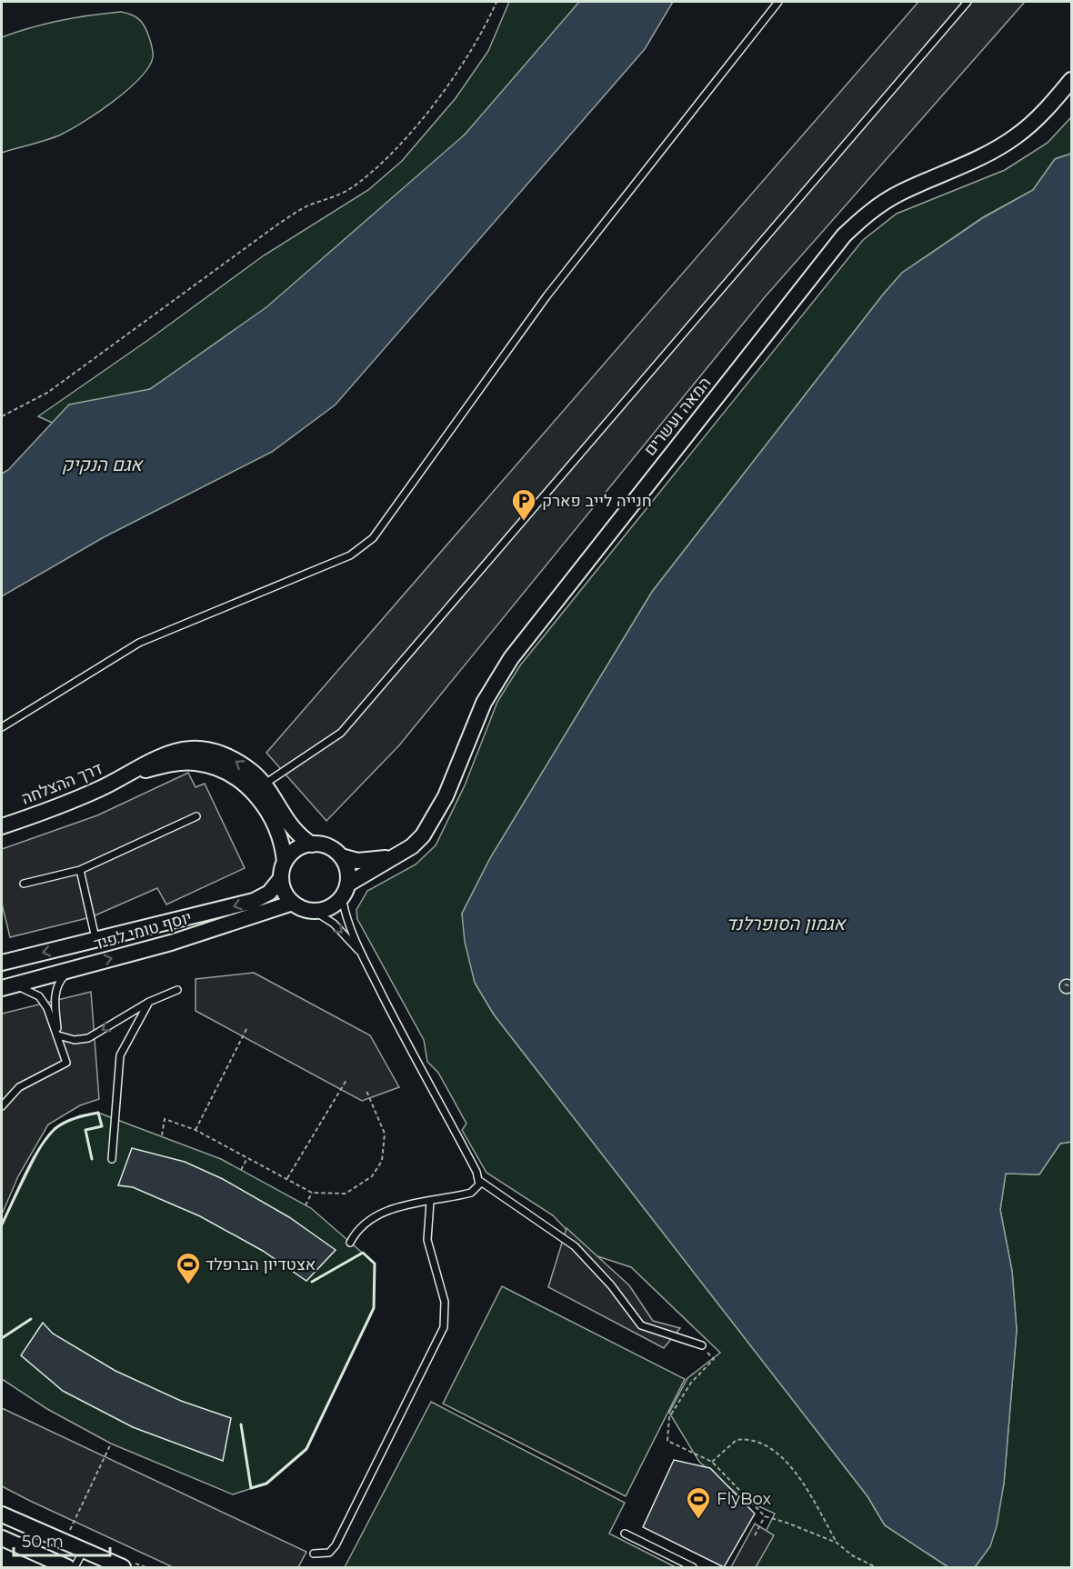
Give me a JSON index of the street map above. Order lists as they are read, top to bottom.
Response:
{
  "streets": {
    "street": ["המאה ועשרים", "דרך ההצלחה", "יוסף טומי לפיד"]
  },
  "crossings": [
    ["המאה ועשרים", "דרך ההצלחה"],
    ["המאה ועשרים", "יוסף טומי לפיד"],
    ["דרך ההצלחה", "יוסף טומי לפיד"]
  ],
  "water": ["אגם הנקיק", "אגמון הסופרלנד"],
  "places": {
    "parking": ["חנייה לייב פארק"],
    "sports": ["אצטדיון הברפלד", "FlyBox"]
  },
  "scale_bar": "50 m"
}
